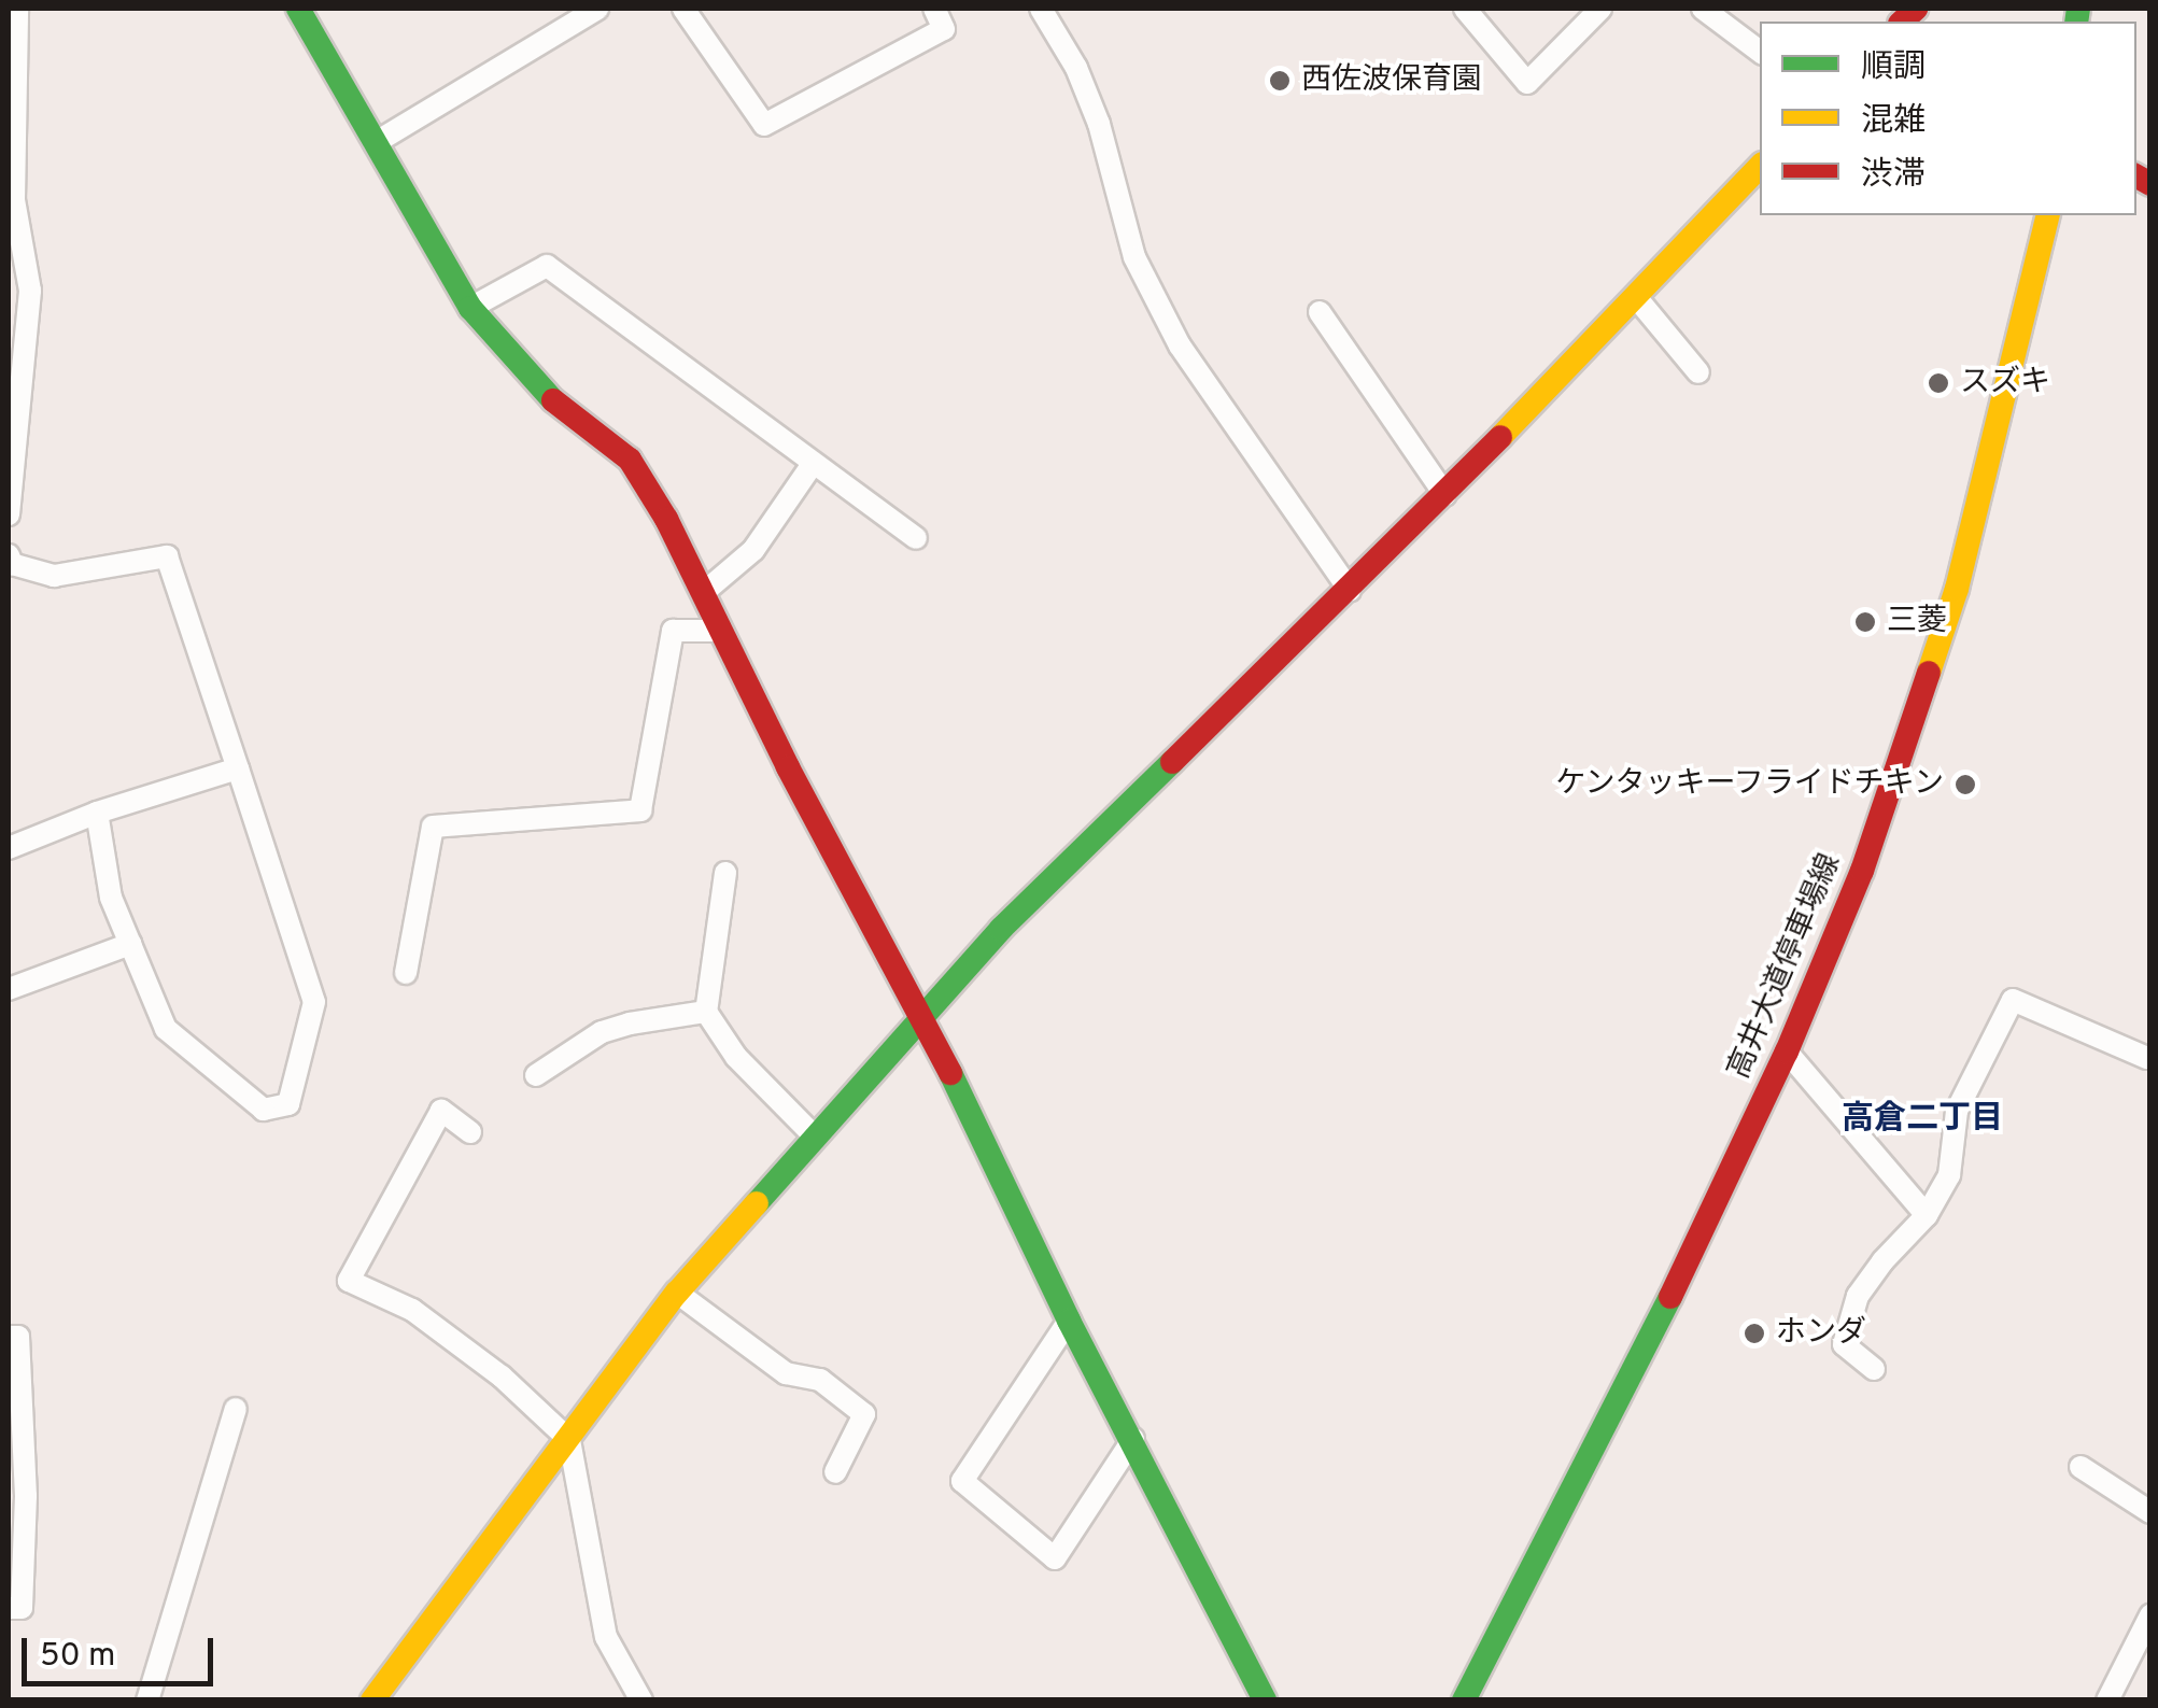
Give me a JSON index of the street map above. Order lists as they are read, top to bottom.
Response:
{
  "streets": {
    "street": ["高井大道停車場線"]
  },
  "districts": ["高倉二丁目"],
  "places": [
    "西佐波保育園",
    "スズキ",
    "三菱",
    "ケンタッキーフライドチキン",
    "ホンダ"
  ],
  "legend": ["順調", "混雑", "渋滞"],
  "scale_bar": "50 m"
}
